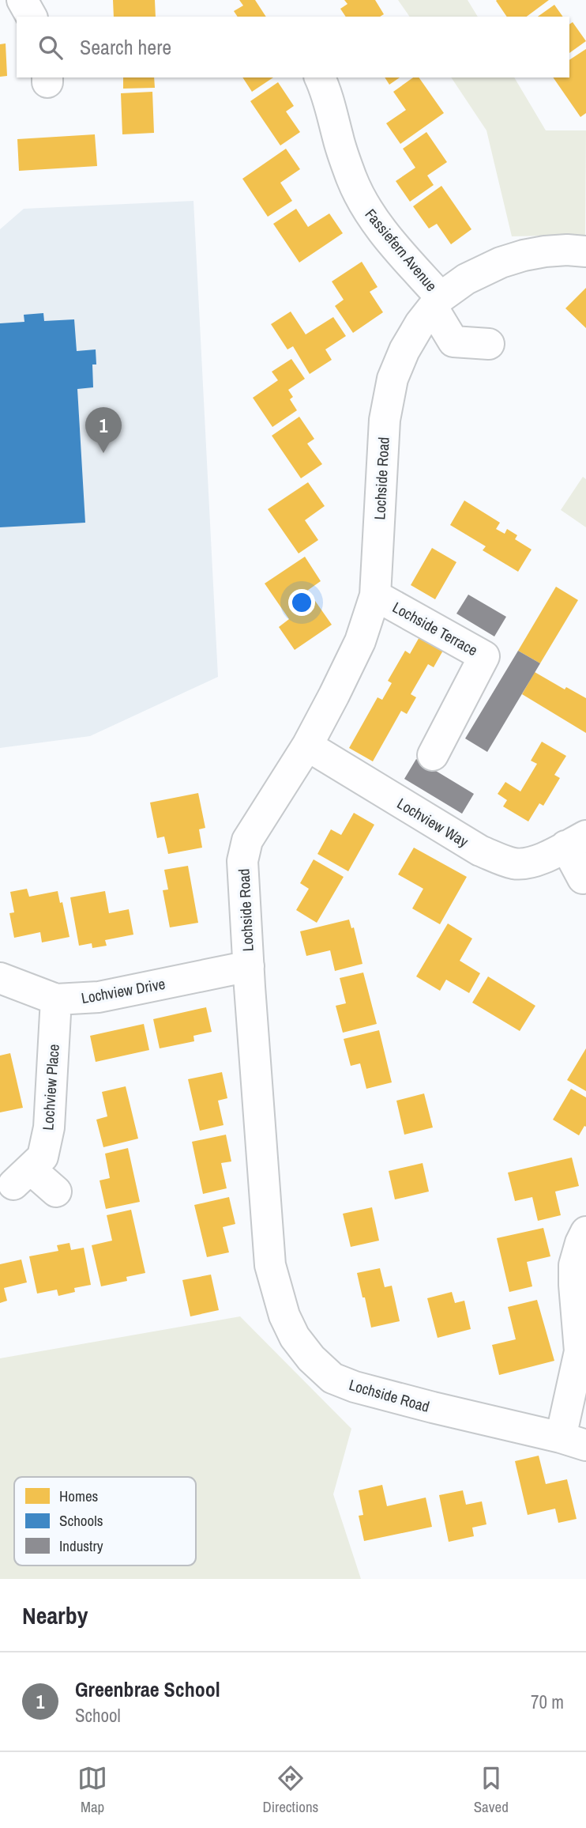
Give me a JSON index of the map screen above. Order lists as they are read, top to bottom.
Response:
{
  "streets": {
    "street": [
      "Fassiefern Avenue",
      "Lochside Road",
      "Lochside Terrace",
      "Lochview Way",
      "Lochview Drive",
      "Lochview Place"
    ]
  },
  "crossings": [
    ["Fassiefern Avenue", "Lochside Road"],
    ["Lochside Road", "Lochside Terrace"],
    ["Lochside Road", "Lochview Way"],
    ["Lochside Road", "Lochview Drive"],
    ["Lochview Drive", "Lochview Place"]
  ],
  "legend": ["Homes", "Schools", "Industry"],
  "page": {
    "search": "Search here",
    "pins": "1",
    "heading": "Nearby",
    "list": [
      {
        "mark": "1",
        "name": "Greenbrae School",
        "note": "School",
        "value": "70 m"
      }
    ],
    "nav": ["Map", "Directions", "Saved"]
  }
}
